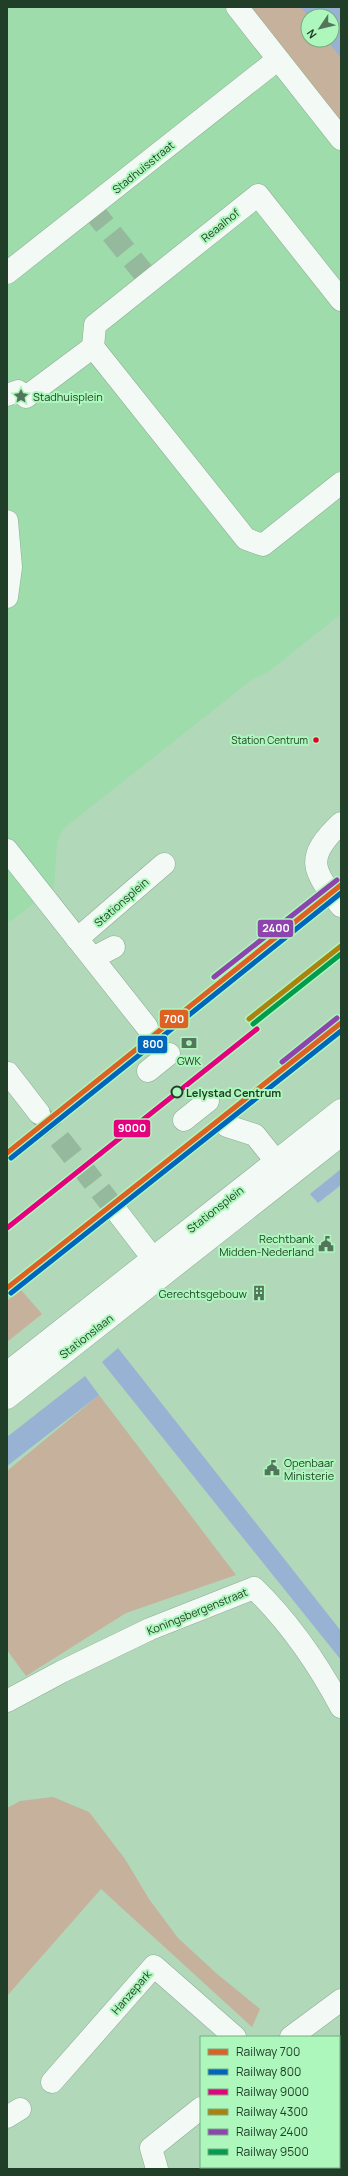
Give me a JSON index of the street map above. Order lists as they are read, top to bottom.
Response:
{
  "streets": {
    "street": [
      "Stadhuisstraat",
      "Reaalhof",
      "Stationsplein",
      "Stationslaan",
      "Koningsbergenstraat",
      "Hanzepark"
    ]
  },
  "crossings": [
    ["Stationsplein", "Stationslaan"]
  ],
  "places": {
    "place": ["Stadhuisplein"],
    "other": ["Station Centrum", "Lelystad Centrum"],
    "bank": ["GWK"],
    "public building": ["Rechtbank Midden-Nederland", "Openbaar Ministerie"],
    "building": ["Gerechtsgebouw"]
  },
  "lines": [
    "rail line 2400",
    "rail line 700",
    "rail line 800",
    "rail line 4300",
    "rail line 9500",
    "rail line 9000"
  ],
  "legend": [
    "Railway 700",
    "Railway 800",
    "Railway 9000",
    "Railway 4300",
    "Railway 2400",
    "Railway 9500"
  ],
  "north": "bottom left"
}
